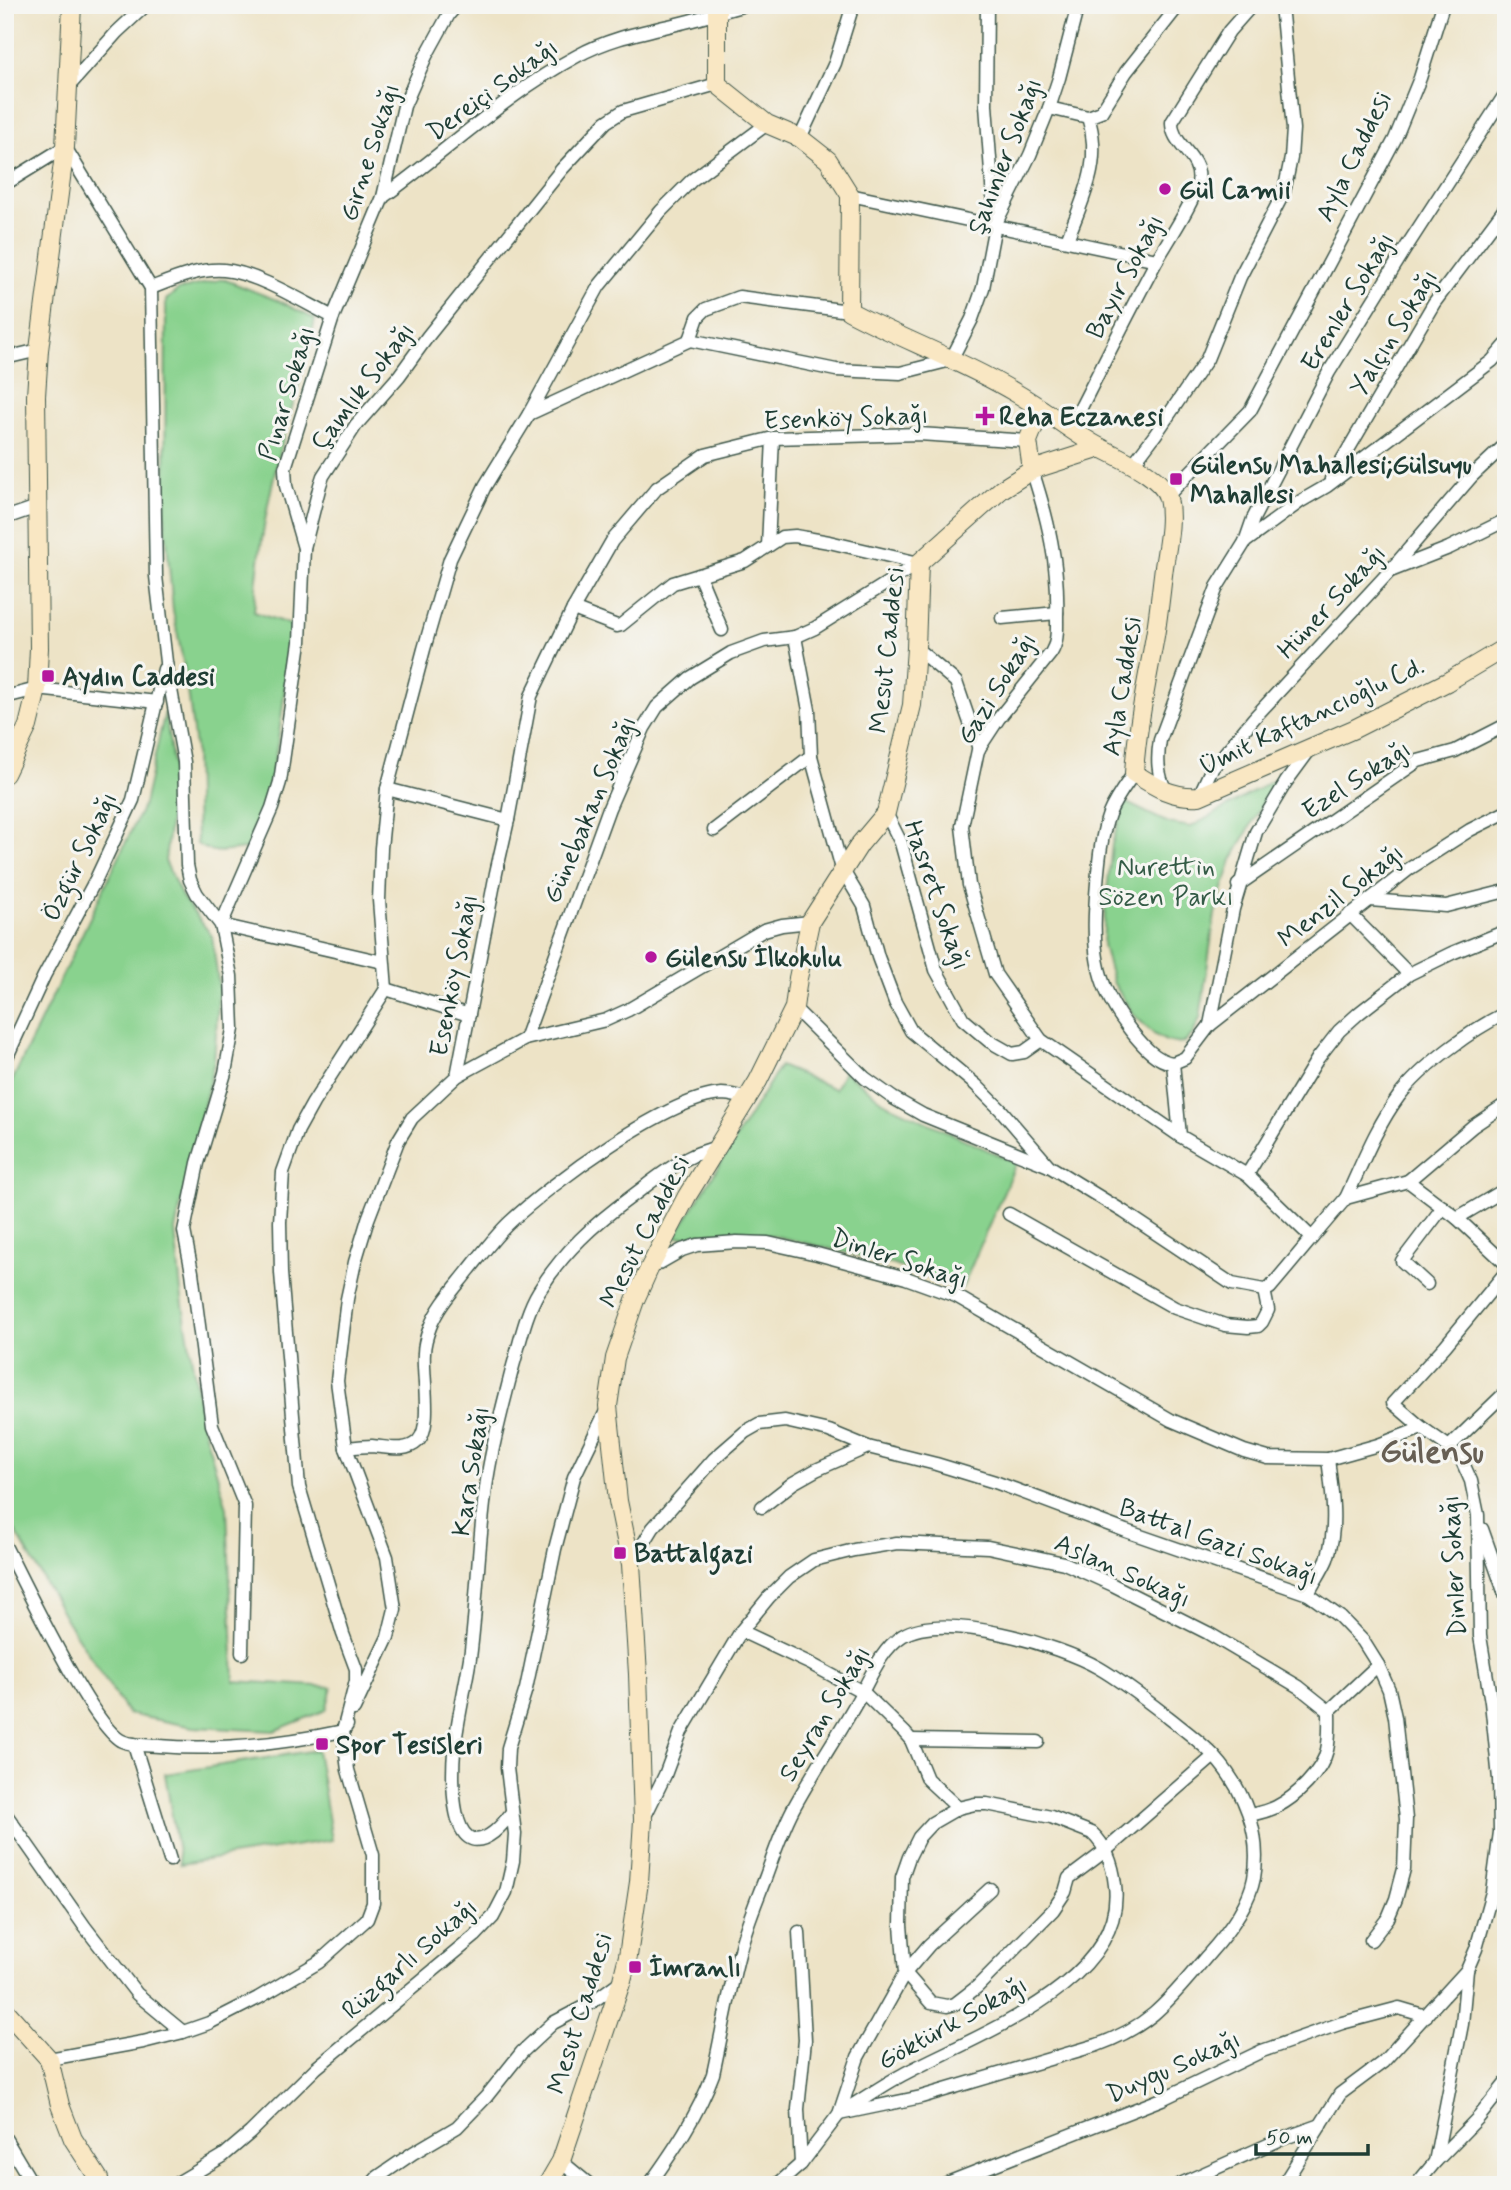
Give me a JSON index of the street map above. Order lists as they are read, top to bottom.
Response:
{
  "streets": {
    "street": [
      "Dereiçi Sokağı",
      "Girne Sokağı",
      "Şahinler Sokağı",
      "Ayla Caddesi",
      "Bayır Sokağı",
      "Erenler Sokağı",
      "Yalçın Sokağı",
      "Çamlık Sokağı",
      "Pınar Sokağı",
      "Esenköy Sokağı",
      "Hüner Sokağı",
      "Mesut Caddesi",
      "Gazi Sokağı",
      "Ümit Kaftancıoğlu Cd.",
      "Ezel Sokağı",
      "Günebakan Sokağı",
      "Özgür Sokağı",
      "Hasret Sokağı",
      "Menzil Sokağı",
      "Dinler Sokağı",
      "Kara Sokağı",
      "Battal Gazi Sokağı",
      "Aslan Sokağı",
      "Seyran Sokağı",
      "Rüzgarlı Sokağı",
      "Göktürk Sokağı",
      "Duygu Sokağı"
    ]
  },
  "crossings": [
    ["Dereiçi Sokağı", "Girne Sokağı"],
    ["Girne Sokağı", "Pınar Sokağı"],
    ["Ayla Caddesi", "Ümit Kaftancıoğlu Cd."],
    ["Erenler Sokağı", "Yalçın Sokağı"],
    ["Erenler Sokağı", "Ümit Kaftancıoğlu Cd."],
    ["Çamlık Sokağı", "Pınar Sokağı"],
    ["Hüner Sokağı", "Ümit Kaftancıoğlu Cd."],
    ["Mesut Caddesi", "Gazi Sokağı"],
    ["Mesut Caddesi", "Günebakan Sokağı"],
    ["Mesut Caddesi", "Hasret Sokağı"],
    ["Mesut Caddesi", "Dinler Sokağı"],
    ["Mesut Caddesi", "Kara Sokağı"],
    ["Mesut Caddesi", "Battal Gazi Sokağı"],
    ["Mesut Caddesi", "Aslan Sokağı"],
    ["Mesut Caddesi", "Rüzgarlı Sokağı"],
    ["Gazi Sokağı", "Hasret Sokağı"],
    ["Dinler Sokağı", "Duygu Sokağı"],
    ["Kara Sokağı", "Rüzgarlı Sokağı"],
    ["Seyran Sokağı", "Göktürk Sokağı"]
  ],
  "districts": ["Gülensu"],
  "parks": ["Nurettin Sözen Parkı"],
  "places": {
    "other": ["Gül Camii", "Gülensu İlkokulu"],
    "health": ["Reha Eczanesi"],
    "transit": [
      "Gülensu Mahallesi;Gülsuyu Mahallesi",
      "Aydın Caddesi",
      "Battalgazi",
      "Spor Tesisleri",
      "İmranlı"
    ]
  },
  "scale_bar": "50 m"
}
